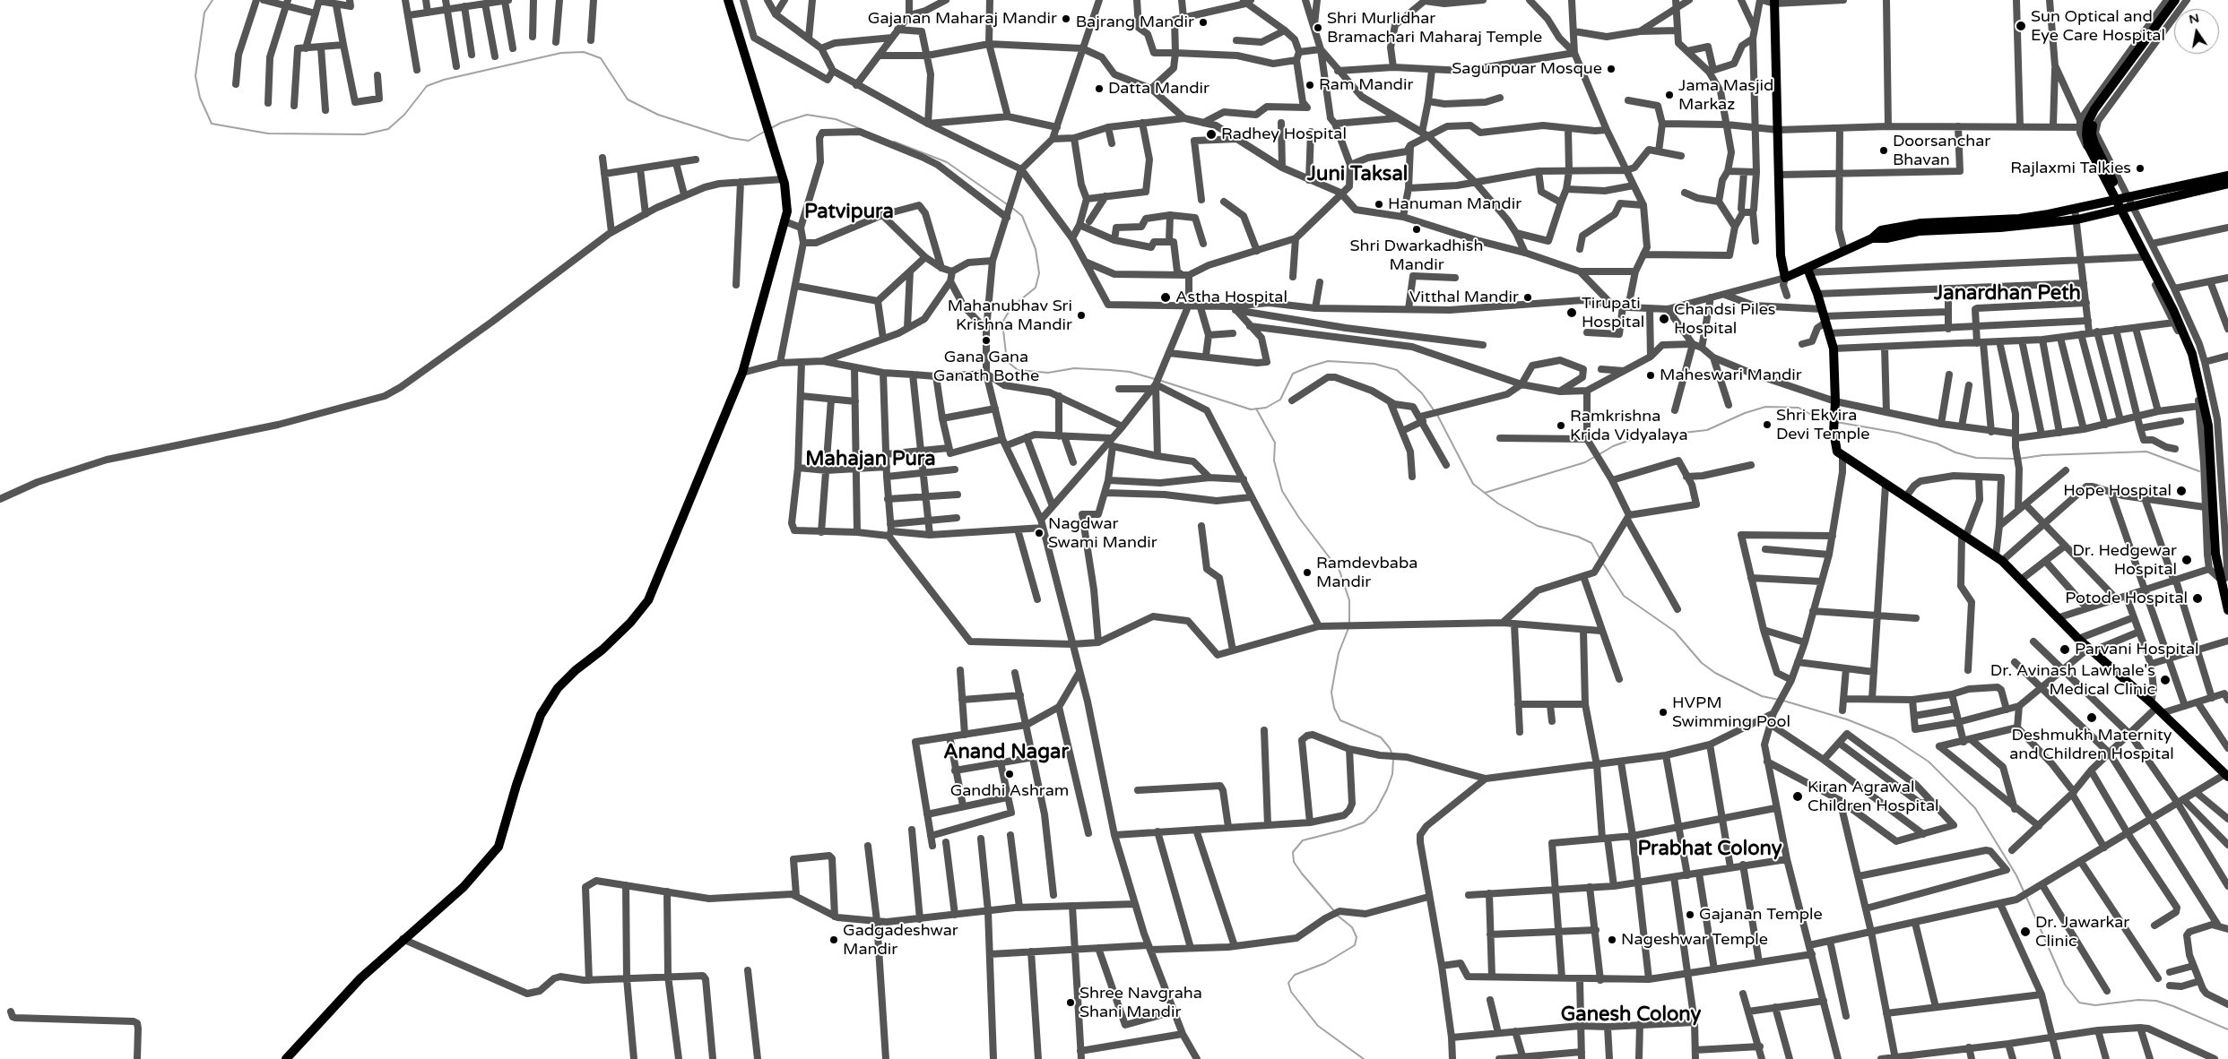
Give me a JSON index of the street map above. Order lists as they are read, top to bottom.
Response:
{
  "districts": [
    "Juni Taksal",
    "Patvipura",
    "Janardhan Peth",
    "Mahajan Pura",
    "Anand Nagar",
    "Prabhat Colony",
    "Ganesh Colony"
  ],
  "places": [
    "Gajanan Maharaj Mandir",
    "Bajrang Mandir",
    "Sun Optical and Eye Care Hospital",
    "Shri Murlidhar Bramachari Maharaj Temple",
    "Sagunpuar Mosque",
    "Ram Mandir",
    "Datta Mandir",
    "Jama Masjid Markaz",
    "Radhey Hospital",
    "Doorsanchar Bhavan",
    "Rajlaxmi Talkies",
    "Hanuman Mandir",
    "Shri Dwarkadhish Mandir",
    "Astha Hospital",
    "Vitthal Mandir",
    "Tirupati Hospital",
    "Mahanubhav Sri Krishna Mandir",
    "Chandsi Piles Hospital",
    "Gana Gana Ganath Bothe",
    "Maheswari Mandir",
    "Shri Ekvira Devi Temple",
    "Ramkrishna Krida Vidyalaya",
    "Hope Hospital",
    "Nagdwar Swami Mandir",
    "Dr. Hedgewar Hospital",
    "Ramdevbaba Mandir",
    "Potode Hospital",
    "Parvani Hospital",
    "Dr. Avinash Lawhale's Medical Clinic",
    "HVPM Swimming Pool",
    "Deshmukh Maternity and Children Hospital",
    "Gandhi Ashram",
    "Kiran Agrawal Children Hospital",
    "Gajanan Temple",
    "Dr. Jawarkar Clinic",
    "Gadgadeshwar Mandir",
    "Nageshwar Temple",
    "Shree Navgraha Shani Mandir"
  ],
  "north": "top"
}
